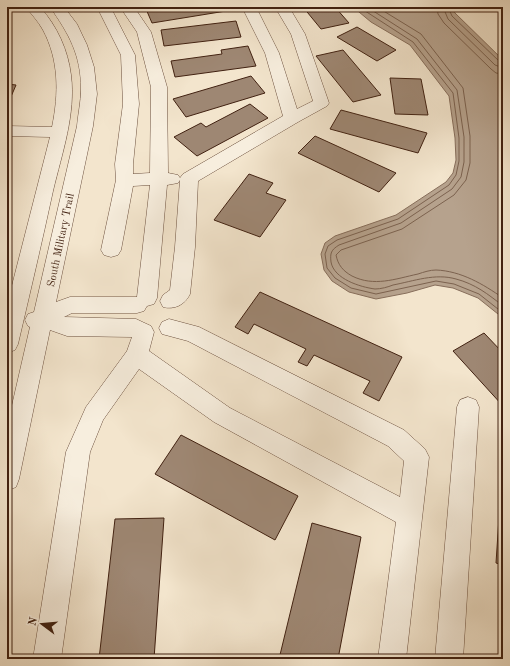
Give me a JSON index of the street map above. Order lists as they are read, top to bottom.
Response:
{
  "streets": {
    "street": ["South Military Trail"]
  },
  "north": "left"
}
